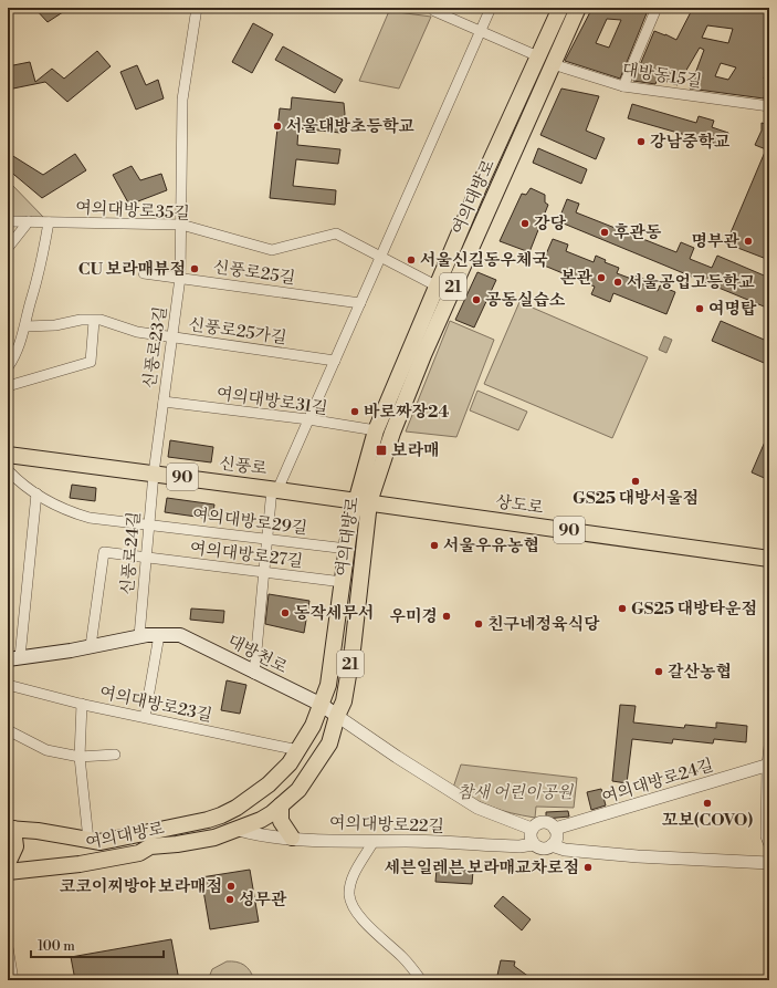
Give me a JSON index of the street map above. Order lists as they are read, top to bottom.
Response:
{
  "streets": {
    "main road": [
      "여의대방로",
      "21",
      "신풍로",
      "90",
      "상도로",
      "대방천로"
    ],
    "street": [
      "대방동15길",
      "여의대방로35길",
      "신풍로25길",
      "신풍로25가길",
      "신풍로23길",
      "여의대방로31길",
      "여의대방로29길",
      "신풍로24길",
      "여의대방로27길",
      "여의대방로23길",
      "여의대방로24길",
      "여의대방로22길"
    ]
  },
  "crossings": [
    ["대방동15길", "여의대방로"],
    ["여의대방로", "여의대방로35길"],
    ["여의대방로", "여의대방로31길"],
    ["여의대방로", "신풍로"],
    ["여의대방로", "상도로"],
    ["여의대방로", "여의대방로29길"],
    ["여의대방로", "여의대방로27길"],
    ["여의대방로", "대방천로"],
    ["여의대방로", "여의대방로23길"],
    ["여의대방로", "여의대방로22길"],
    ["여의대방로35길", "신풍로23길"],
    ["신풍로25길", "신풍로23길"],
    ["신풍로25가길", "신풍로23길"],
    ["신풍로23길", "여의대방로31길"],
    ["신풍로23길", "신풍로"],
    ["신풍로23길", "신풍로24길"],
    ["신풍로", "상도로"],
    ["신풍로", "신풍로24길"],
    ["여의대방로29길", "신풍로24길"],
    ["여의대방로29길", "대방천로"],
    ["신풍로24길", "여의대방로27길"],
    ["신풍로24길", "대방천로"],
    ["여의대방로24길", "여의대방로22길"]
  ],
  "parks": ["참새 어린이공원"],
  "places": {
    "other": [
      "서울대방초등학교",
      "강남중학교",
      "강당",
      "후관동",
      "명부관",
      "서울신길동우체국",
      "CU 보라매뷰점",
      "본관",
      "서울공업고등학교",
      "공동실습소",
      "여명탑",
      "바로짜장24",
      "GS25 대방서울점",
      "서울우유농협",
      "GS25 대방타운점",
      "동작세무서",
      "우미경",
      "친구네정육식당",
      "갈산농협",
      "꼬보(COVO)",
      "세븐일레븐 보라매교차로점",
      "코코이찌방야 보라매점",
      "성무관"
    ],
    "transit": ["보라매"]
  },
  "scale_bar": "100 m"
}
